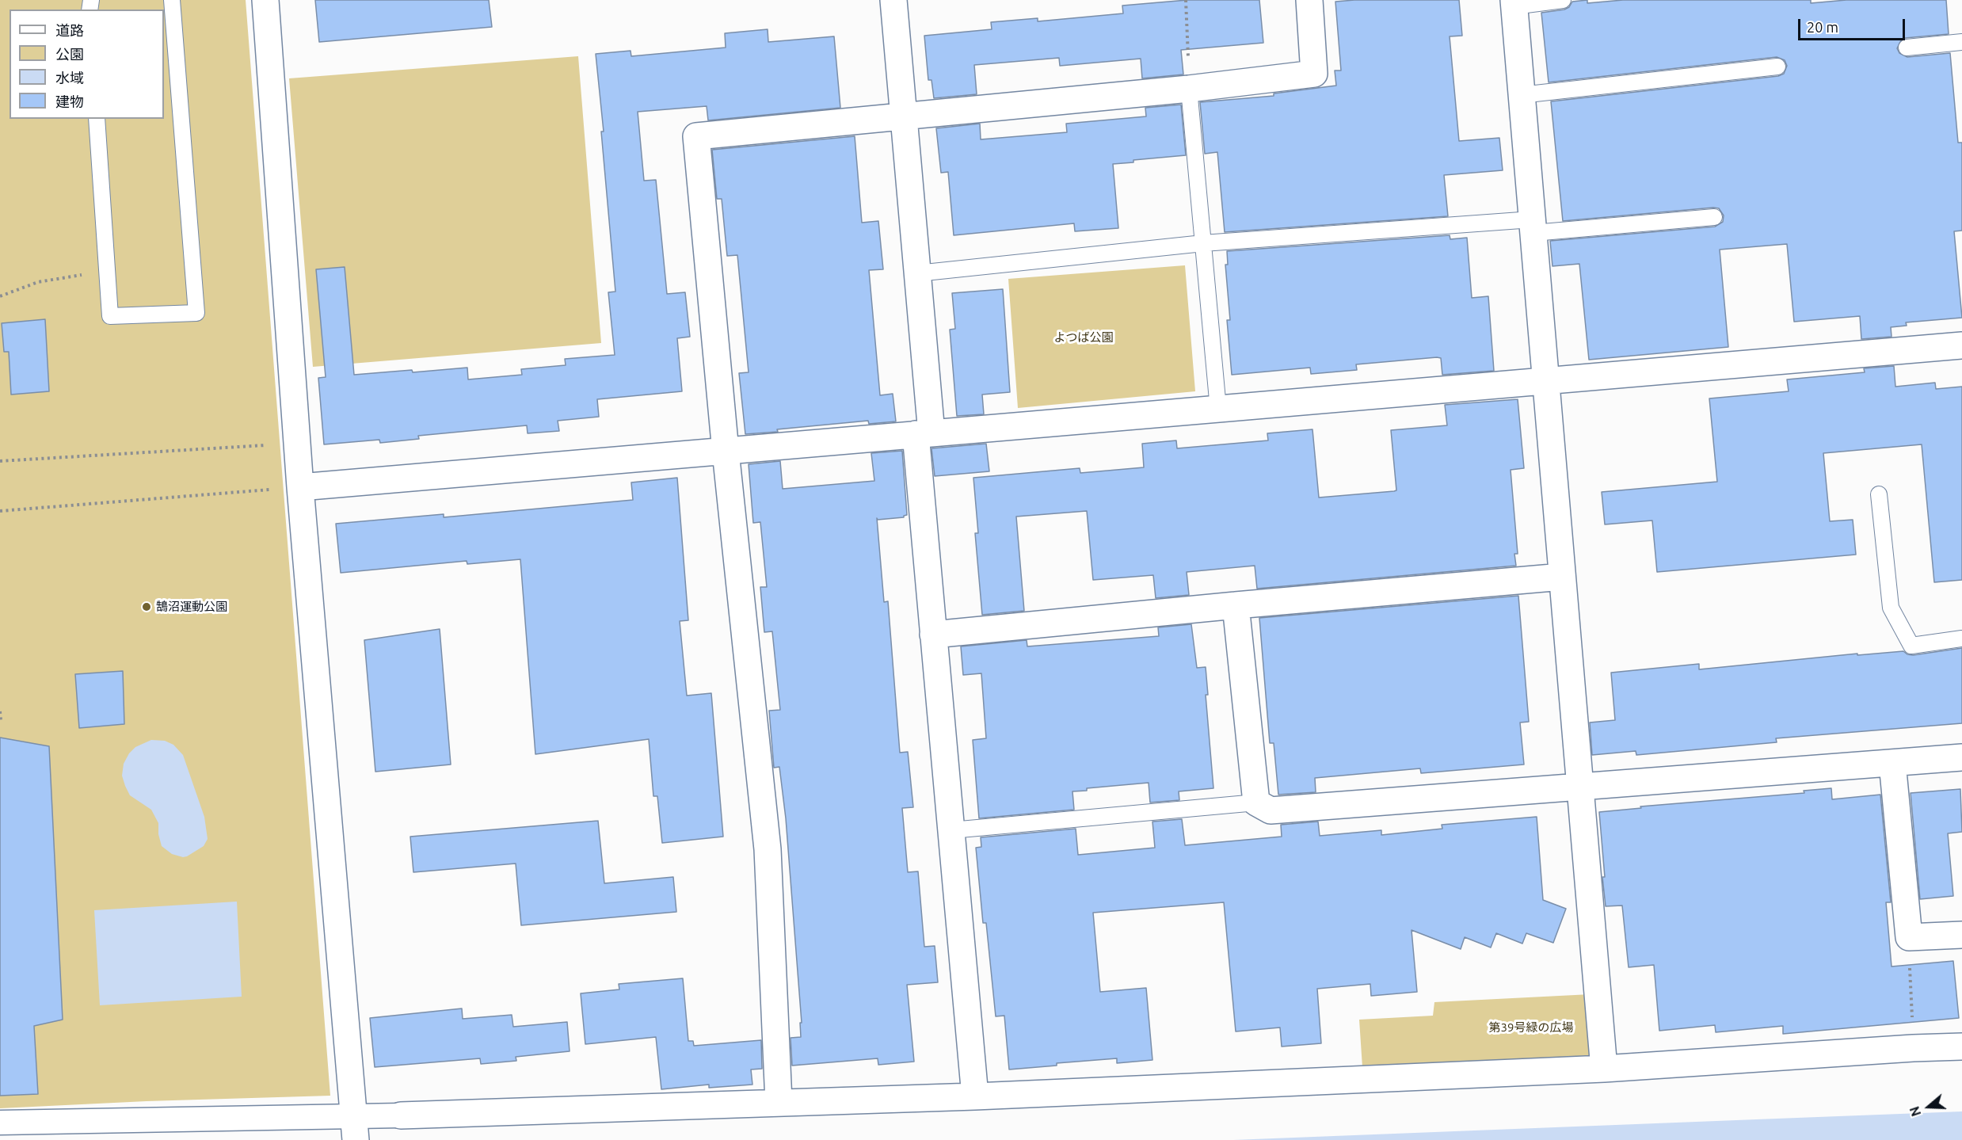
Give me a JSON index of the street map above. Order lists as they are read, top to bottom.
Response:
{
  "parks": ["よつば公園", "第39号緑の広場"],
  "places": ["鵠沼運動公園"],
  "legend": [
    "道路",
    "公園",
    "水域",
    "建物"
  ],
  "scale_bar": "20 m",
  "north": "left"
}
